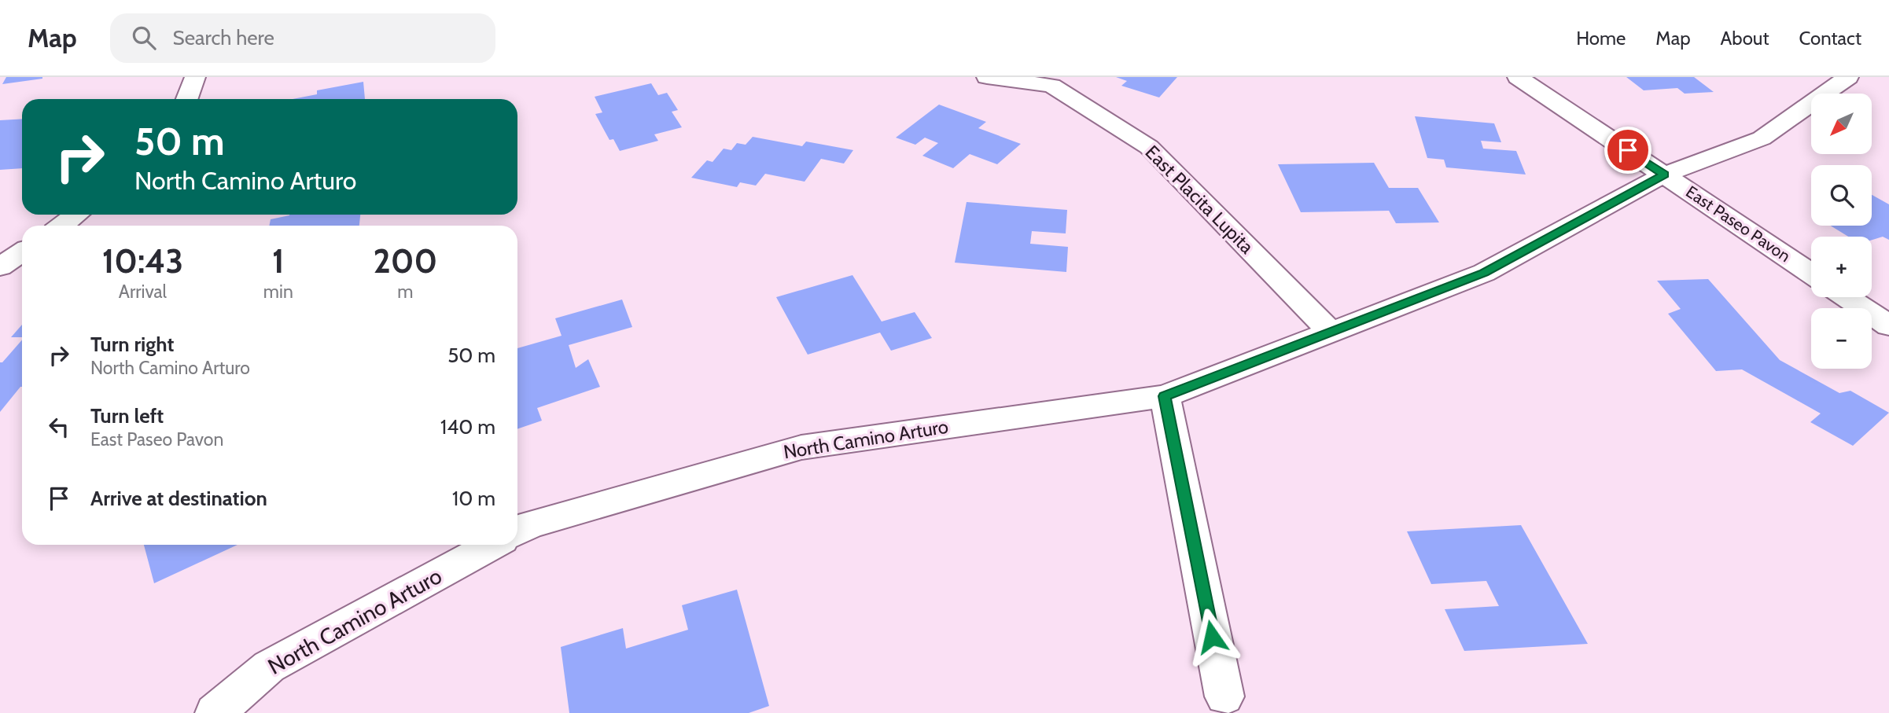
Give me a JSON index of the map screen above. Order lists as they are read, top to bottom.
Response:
{
  "streets": {
    "street": ["East Placita Lupita", "East Paseo Pavon", "North Camino Arturo"]
  },
  "crossings": [
    ["East Placita Lupita", "North Camino Arturo"],
    ["East Paseo Pavon", "North Camino Arturo"]
  ],
  "north": "bottom left",
  "page": {
    "header": "Map",
    "search": "Search here",
    "nav": [
      "Home",
      "Map",
      "About",
      "Contact"
    ],
    "map_buttons": ["+", "−"],
    "turn": ["50 m", "North Camino Arturo"],
    "eta": [
      "10:43",
      "Arrival",
      "1",
      "min",
      "200",
      "m"
    ],
    "list": [
      {
        "name": "Turn right",
        "note": "North Camino Arturo",
        "value": "50 m"
      },
      {
        "name": "Turn left",
        "note": "East Paseo Pavon",
        "value": "140 m"
      },
      {
        "name": "Arrive at destination",
        "value": "10 m"
      }
    ]
  }
}
